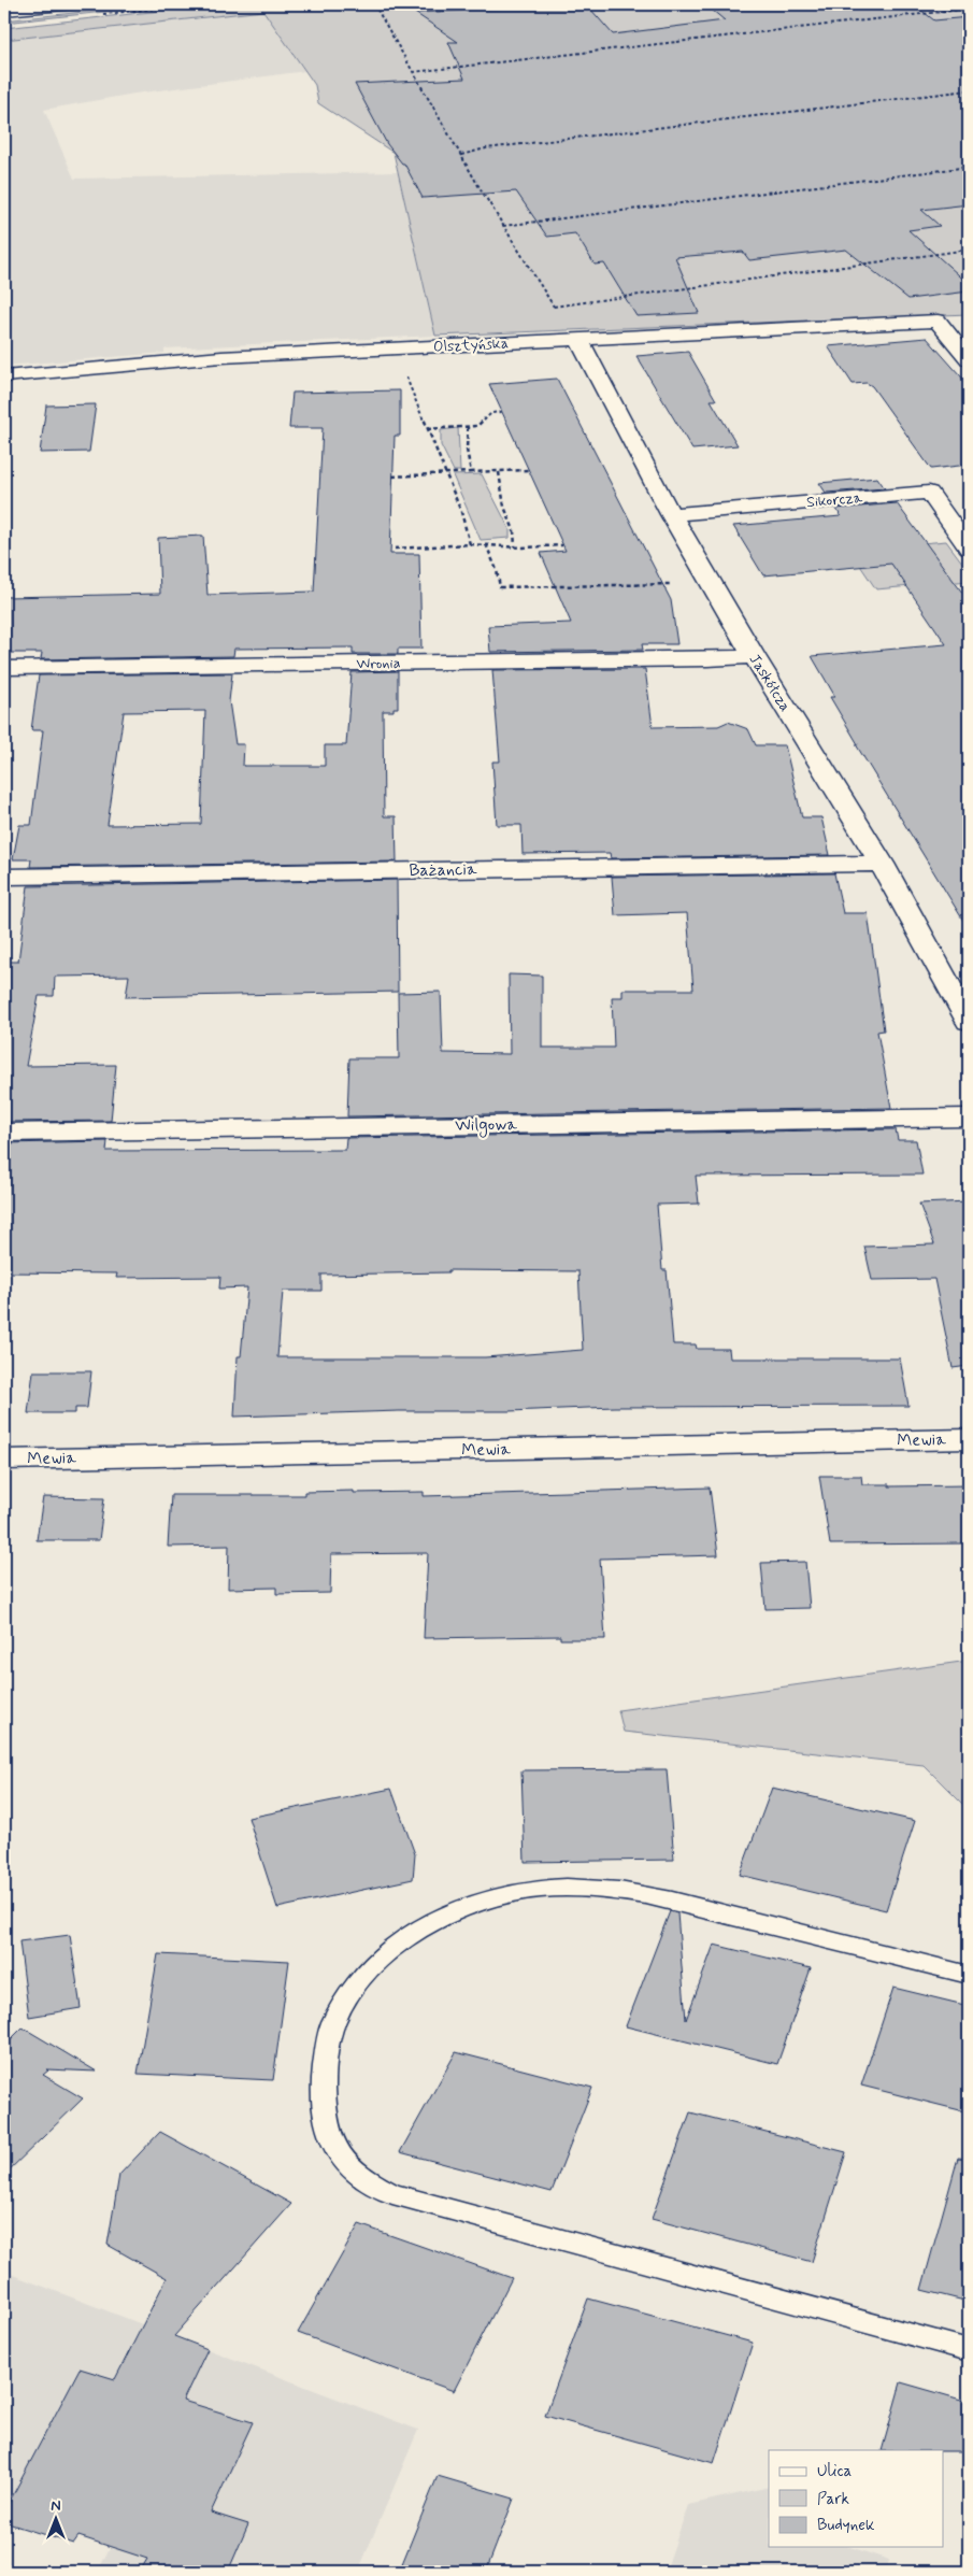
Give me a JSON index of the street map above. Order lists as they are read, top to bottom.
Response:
{
  "streets": {
    "street": [
      "Olsztyńska",
      "Sikorcza",
      "Wronia",
      "Jaskółcza",
      "Bażancia",
      "Wilgowa",
      "Mewia"
    ]
  },
  "crossings": [
    ["Olsztyńska", "Jaskółcza"],
    ["Sikorcza", "Jaskółcza"],
    ["Wronia", "Jaskółcza"],
    ["Jaskółcza", "Bażancia"]
  ],
  "legend": ["Ulica", "Park", "Budynek"],
  "north": "top"
}
